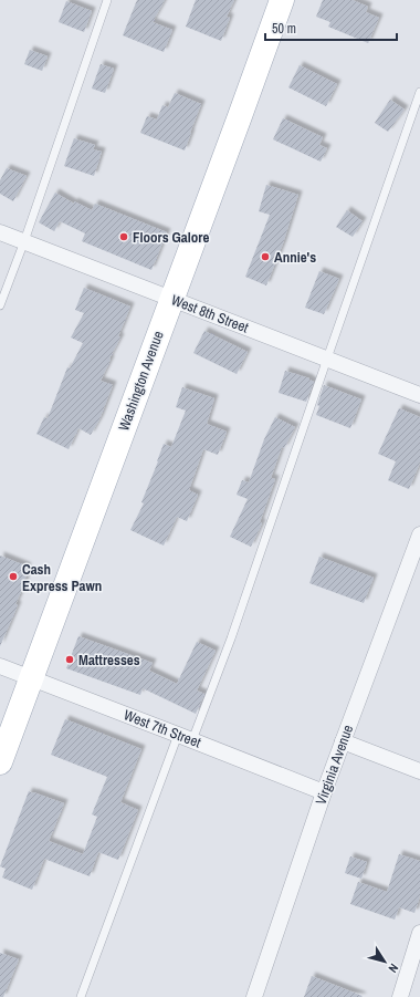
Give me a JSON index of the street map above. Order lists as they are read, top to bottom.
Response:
{
  "streets": {
    "main road": ["Washington Avenue"],
    "street": ["West 8th Street", "West 7th Street", "Virginia Avenue"]
  },
  "crossings": [
    ["West 8th Street", "Washington Avenue"],
    ["Washington Avenue", "West 7th Street"],
    ["West 7th Street", "Virginia Avenue"]
  ],
  "places": [
    "Floors Galore",
    "Annie's",
    "Cash Express Pawn",
    "Mattresses"
  ],
  "scale_bar": "50 m",
  "north": "bottom right"
}
